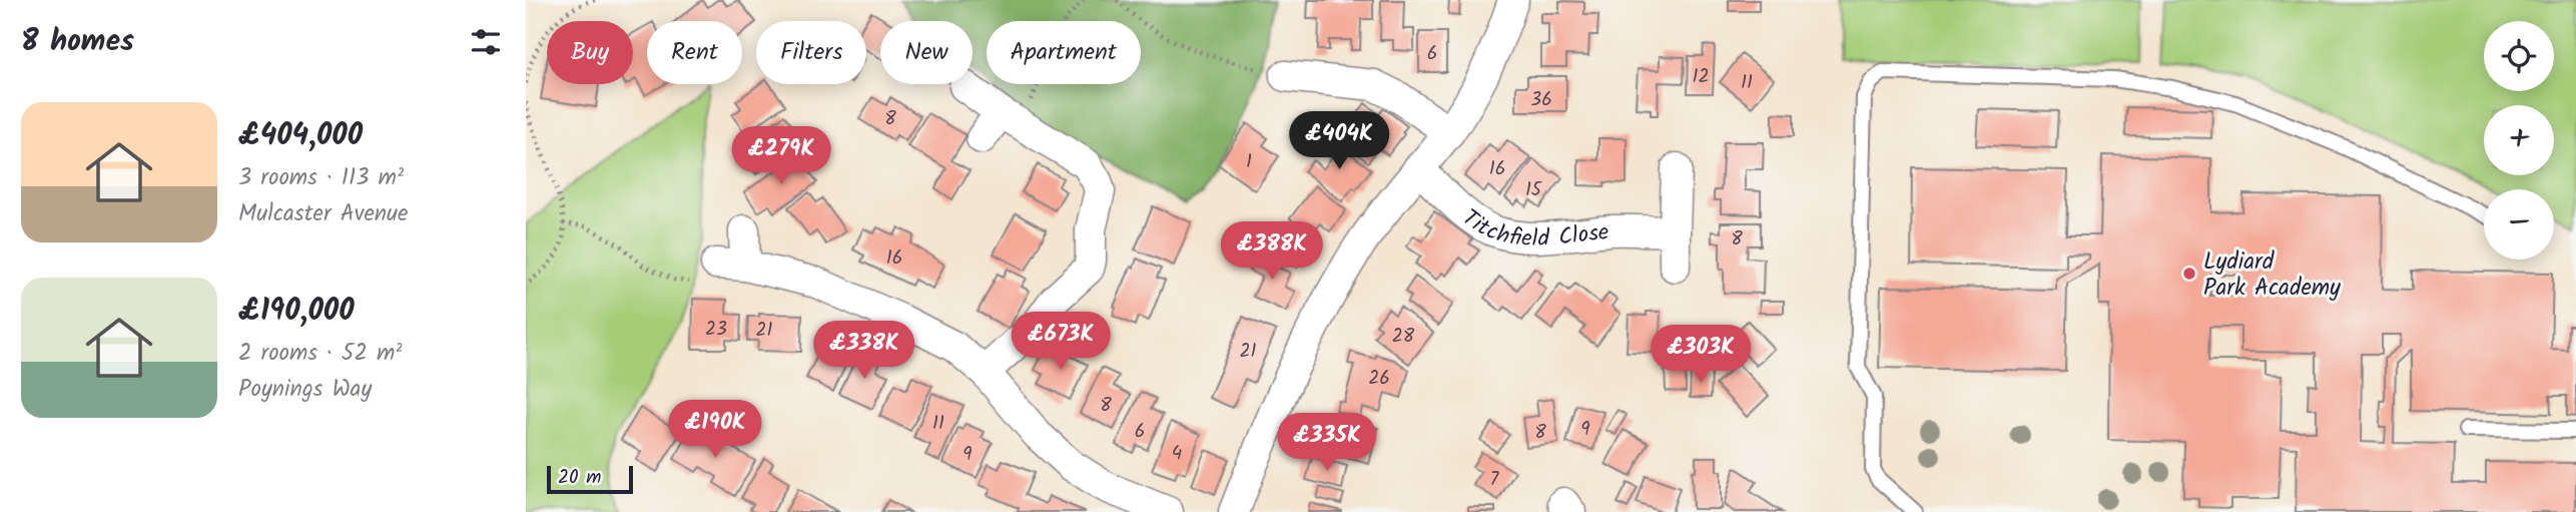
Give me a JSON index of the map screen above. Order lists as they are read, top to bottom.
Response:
{
  "streets": {
    "street": ["Titchfield Close"]
  },
  "places": ["Lydiard Park Academy"],
  "house_numbers": [
    "6",
    "12",
    "11",
    "36",
    "8",
    "1",
    "16",
    "15",
    "8",
    "16",
    "23",
    "21",
    "28",
    "21",
    "26",
    "8",
    "11",
    "9",
    "6",
    "8",
    "4",
    "9",
    "7"
  ],
  "scale_bar": "20 m",
  "page": {
    "heading": "8 homes",
    "map_buttons": ["+", "−"],
    "chip": [
      "Buy",
      "Rent",
      "Filters",
      "New",
      "Apartment"
    ],
    "list": [
      {
        "name": "£404,000",
        "note": "3 rooms · 113 m² · Mulcaster Avenue"
      },
      {
        "name": "£190,000",
        "note": "2 rooms · 52 m² · Poynings Way"
      }
    ],
    "price": [
      "£404K",
      "£279K",
      "£388K",
      "£673K",
      "£338K",
      "£303K",
      "£190K",
      "£335K"
    ],
    "scale": "20 m"
  }
}
